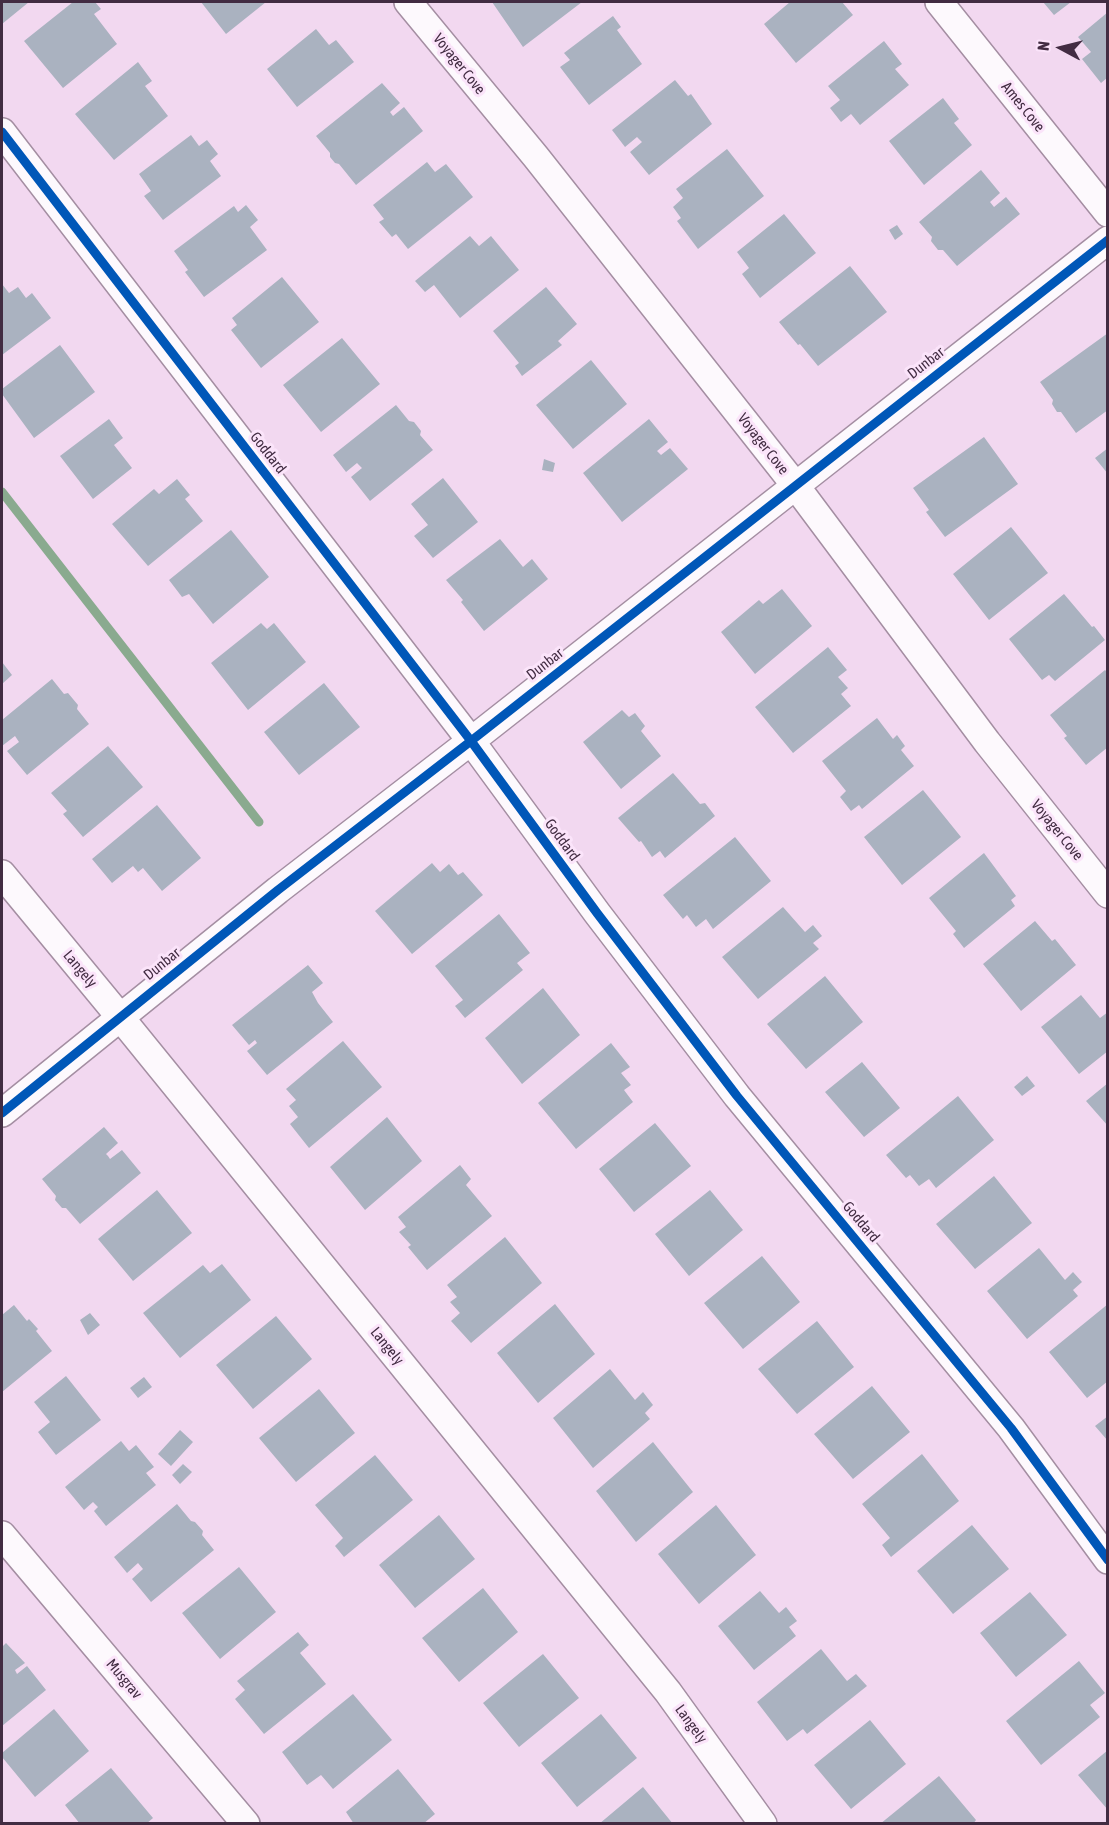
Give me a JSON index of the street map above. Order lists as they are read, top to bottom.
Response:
{
  "streets": {
    "street": [
      "Voyager Cove",
      "Ames Cove",
      "Dunbar",
      "Goddard",
      "Langely",
      "Musgrav"
    ]
  },
  "crossings": [
    ["Voyager Cove", "Dunbar"],
    ["Dunbar", "Goddard"],
    ["Dunbar", "Langely"]
  ],
  "north": "left"
}
